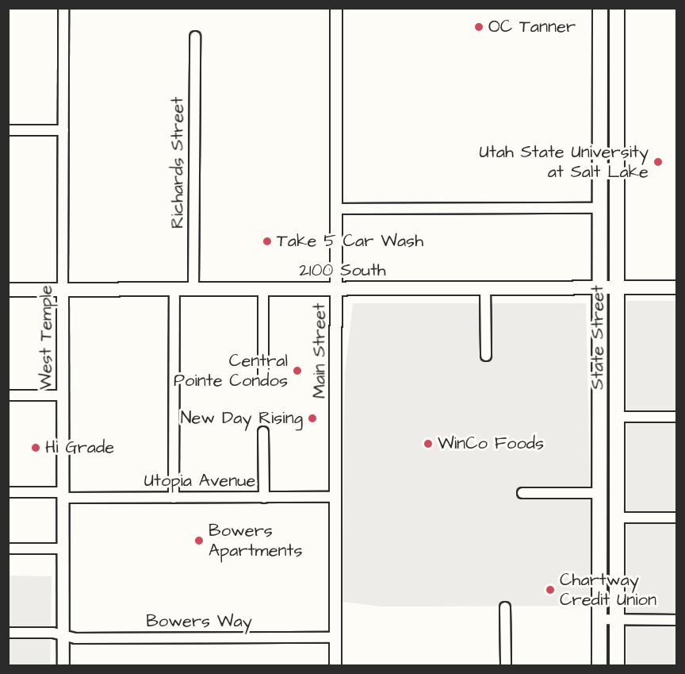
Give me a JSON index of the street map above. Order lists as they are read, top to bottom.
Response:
{
  "streets": {
    "main road": ["2100 South", "State Street"],
    "street": [
      "Richards Street",
      "West Temple",
      "Main Street",
      "Utopia Avenue",
      "Bowers Way"
    ]
  },
  "crossings": [
    ["Richards Street", "2100 South"],
    ["2100 South", "West Temple"],
    ["2100 South", "State Street"],
    ["2100 South", "Main Street"],
    ["West Temple", "Utopia Avenue"],
    ["West Temple", "Bowers Way"],
    ["Main Street", "Utopia Avenue"],
    ["Main Street", "Bowers Way"]
  ],
  "places": [
    "OC Tanner",
    "Utah State University at Salt Lake",
    "Take 5 Car Wash",
    "Central Pointe Condos",
    "New Day Rising",
    "WinCo Foods",
    "Hi Grade",
    "Bowers Apartments",
    "Chartway Credit Union"
  ]
}
